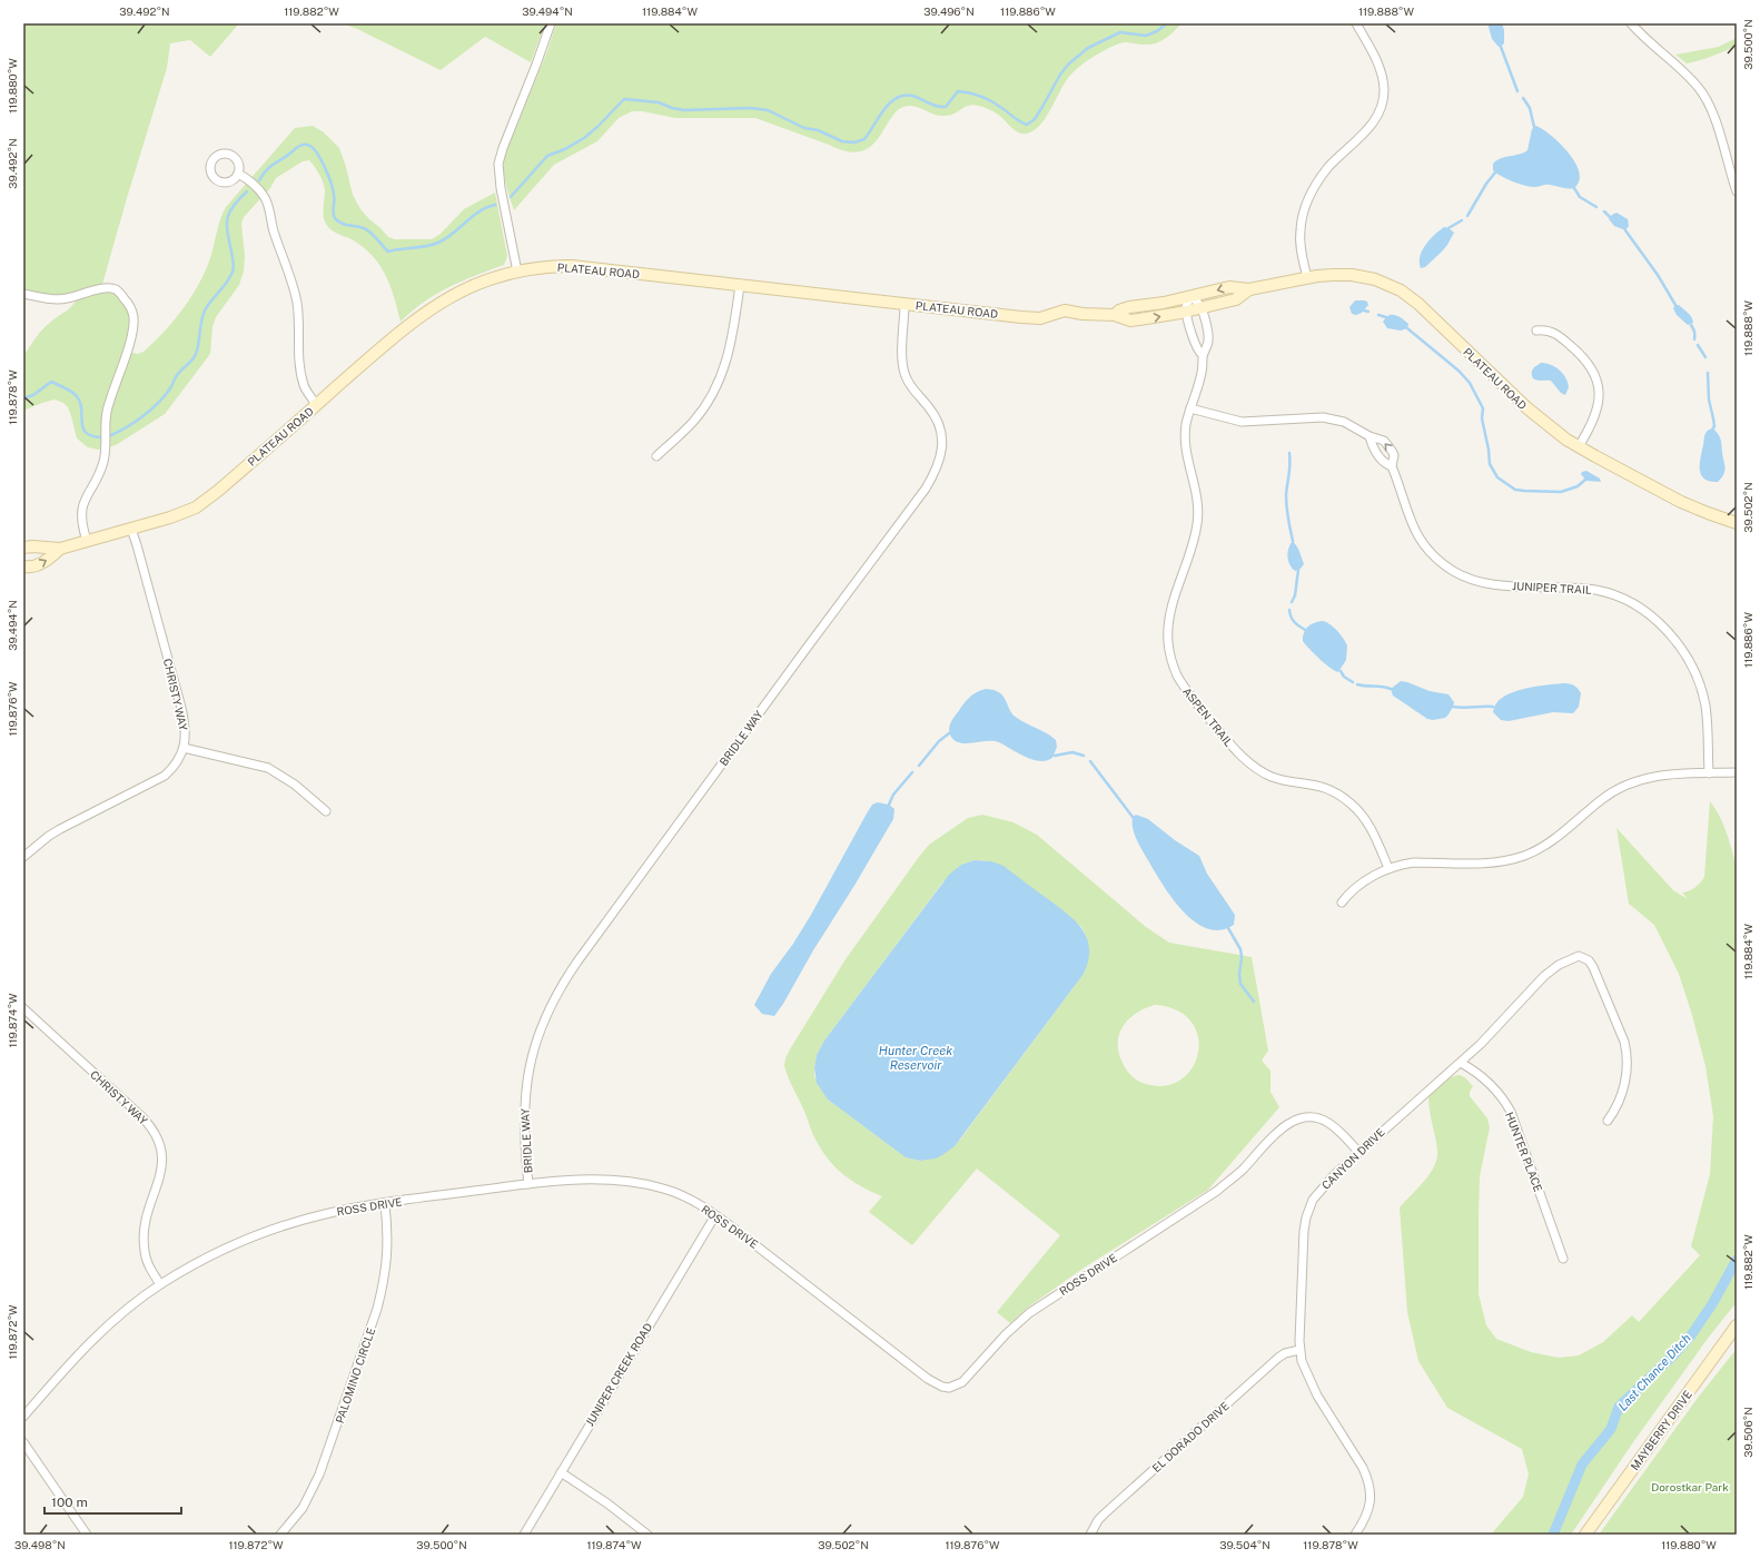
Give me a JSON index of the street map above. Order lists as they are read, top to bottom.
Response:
{
  "streets": {
    "street": [
      "PLATEAU ROAD",
      "JUNIPER TRAIL",
      "CHRISTY WAY",
      "ASPEN TRAIL",
      "BRIDLE WAY",
      "HUNTER PLACE",
      "CANYON DRIVE",
      "ROSS DRIVE",
      "JUNIPER CREEK ROAD",
      "PALOMINO CIRCLE",
      "MAYBERRY DRIVE",
      "EL DORADO DRIVE"
    ]
  },
  "crossings": [
    ["PLATEAU ROAD", "CHRISTY WAY"],
    ["PLATEAU ROAD", "ASPEN TRAIL"],
    ["PLATEAU ROAD", "BRIDLE WAY"],
    ["JUNIPER TRAIL", "ASPEN TRAIL"],
    ["CHRISTY WAY", "ROSS DRIVE"],
    ["BRIDLE WAY", "ROSS DRIVE"],
    ["HUNTER PLACE", "CANYON DRIVE"],
    ["CANYON DRIVE", "ROSS DRIVE"],
    ["CANYON DRIVE", "EL DORADO DRIVE"],
    ["ROSS DRIVE", "JUNIPER CREEK ROAD"],
    ["ROSS DRIVE", "PALOMINO CIRCLE"]
  ],
  "water": ["Hunter Creek Reservoir", "Last Chance Ditch"],
  "parks": ["Dorostkar Park"],
  "scale_bar": "100 m",
  "coordinates": [
    "39.492°N",
    "119.882°W",
    "39.494°N",
    "119.884°W",
    "39.496°N",
    "119.886°W",
    "119.888°W",
    "39.500°N",
    "119.880°W",
    "119.878°W",
    "39.502°N",
    "119.876°W",
    "119.874°W",
    "119.872°W",
    "39.506°N",
    "39.498°N",
    "39.504°N"
  ]
}
